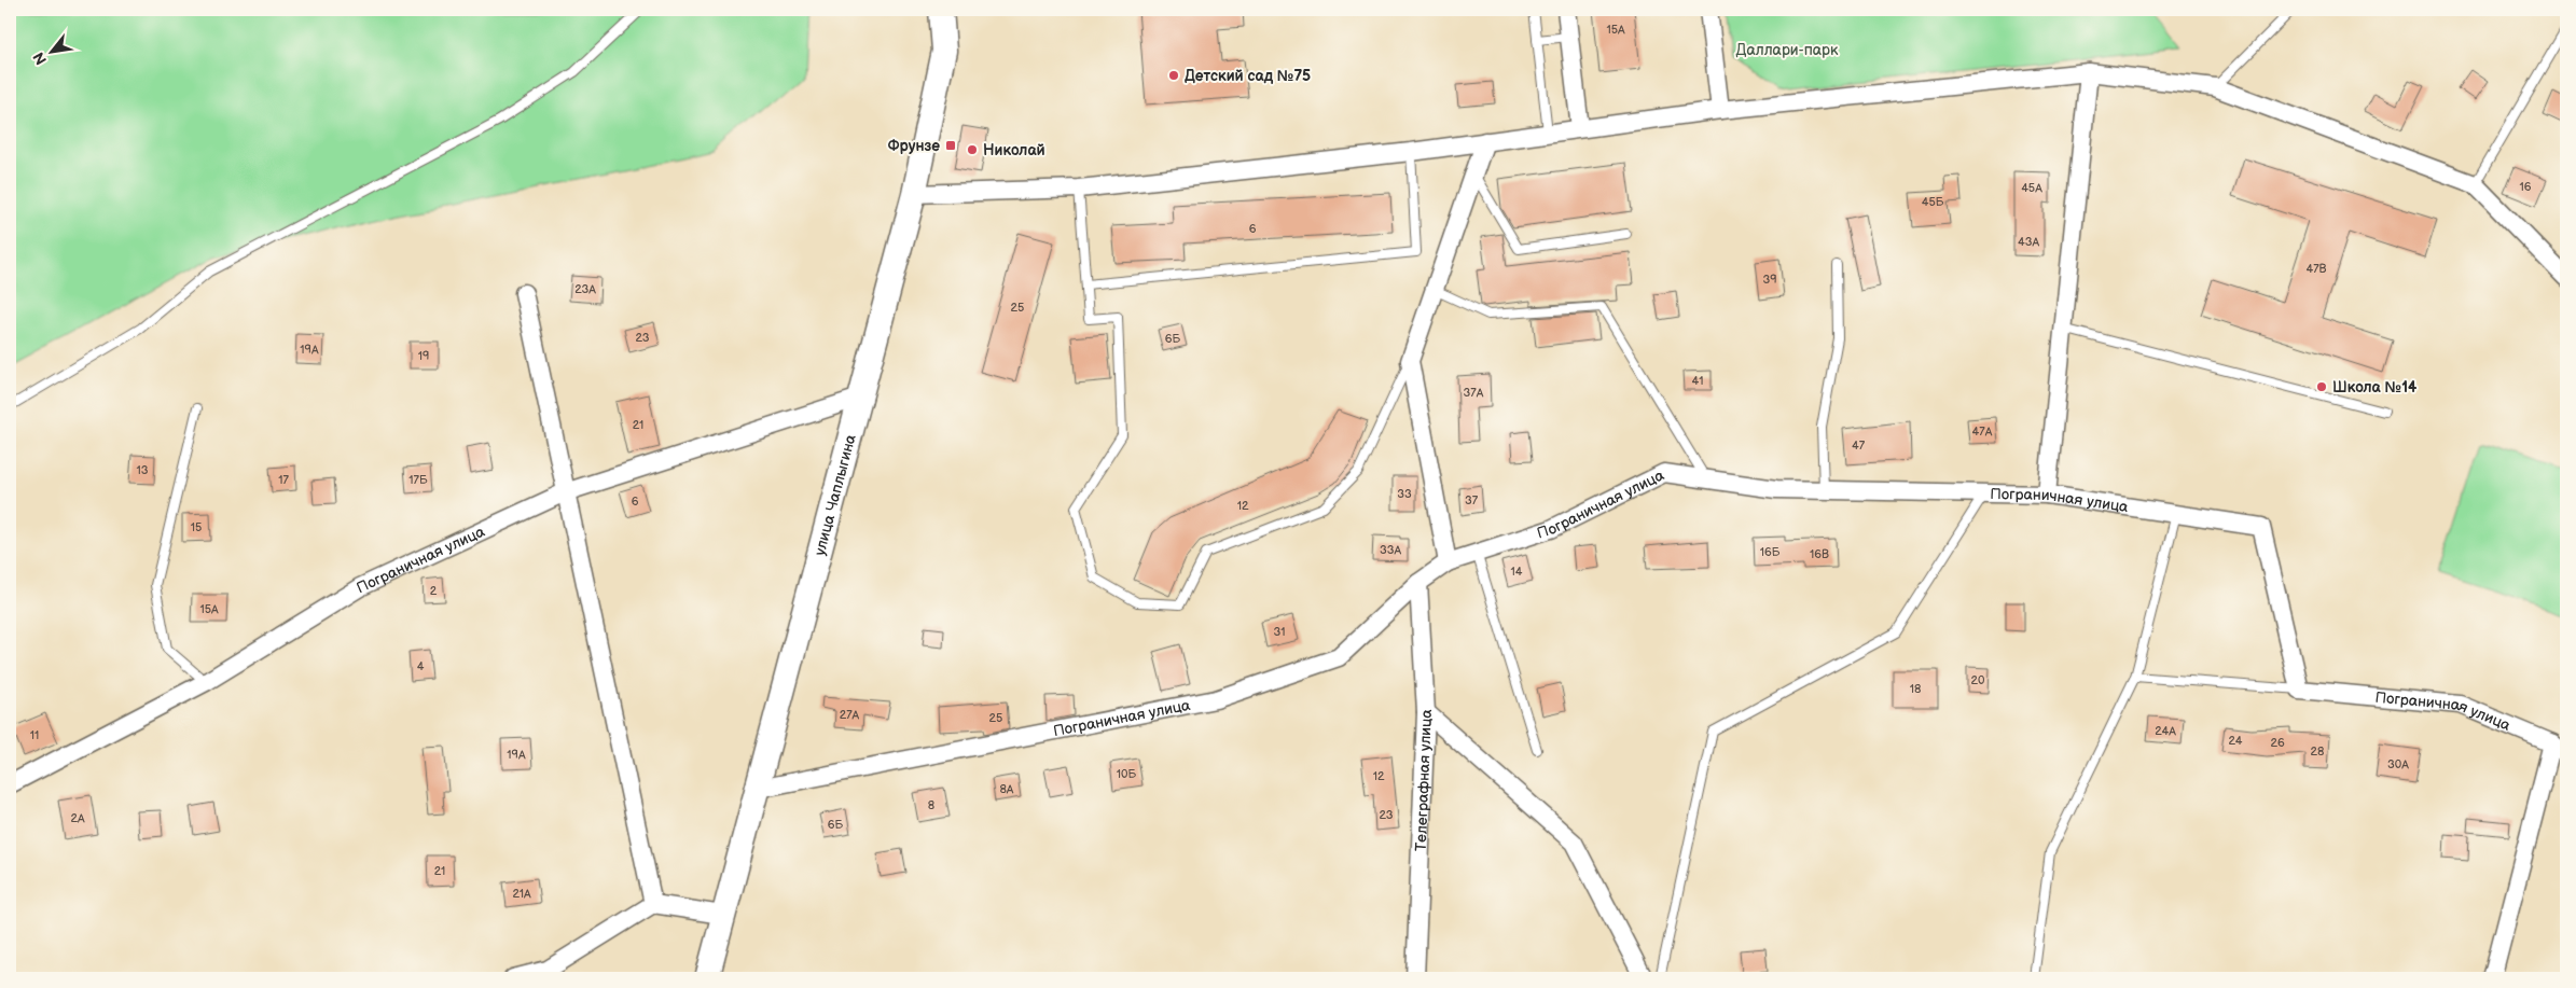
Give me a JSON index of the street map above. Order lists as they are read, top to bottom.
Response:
{
  "streets": {
    "main road": ["улица Чаплыгина"],
    "street": ["Пограничная улица", "Телеграфная улица"]
  },
  "crossings": [
    ["улица Чаплыгина", "Пограничная улица"],
    ["Пограничная улица", "Телеграфная улица"]
  ],
  "parks": ["Даллари-парк"],
  "places": {
    "other": ["Детский сад №75", "Николай", "Школа №14"],
    "transit": ["Фрунзе"]
  },
  "house_numbers": [
    "15А",
    "16",
    "45А",
    "45Б",
    "6",
    "43А",
    "47В",
    "39",
    "23А",
    "25",
    "23",
    "6Б",
    "19А",
    "19",
    "41",
    "37А",
    "21",
    "47А",
    "47",
    "13",
    "17",
    "17Б",
    "33",
    "37",
    "6",
    "12",
    "15",
    "33А",
    "16Б",
    "16В",
    "14",
    "2",
    "15А",
    "31",
    "4",
    "20",
    "18",
    "27А",
    "25",
    "24А",
    "11",
    "24",
    "26",
    "28",
    "19А",
    "30А",
    "10Б",
    "12",
    "8А",
    "8",
    "23",
    "2А",
    "6Б",
    "21",
    "21А"
  ],
  "north": "bottom left"
}
